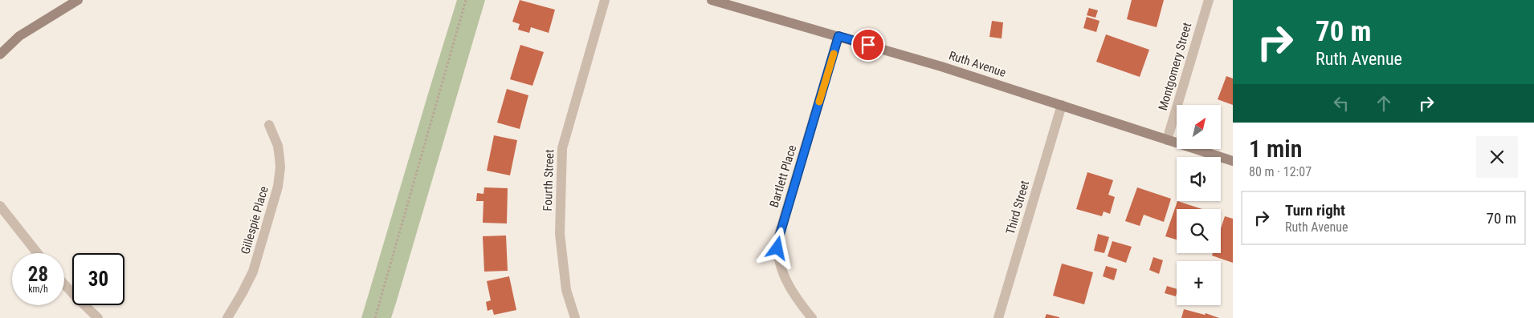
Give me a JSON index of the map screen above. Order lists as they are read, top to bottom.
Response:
{
  "streets": {
    "main road": ["Ruth Avenue"],
    "street": [
      "Montgomery Street",
      "Bartlett Place",
      "Fourth Street",
      "Third Street",
      "Gillespie Place"
    ]
  },
  "crossings": [
    ["Ruth Avenue", "Montgomery Street"],
    ["Ruth Avenue", "Bartlett Place"],
    ["Ruth Avenue", "Third Street"]
  ],
  "north": "top right",
  "page": {
    "turn": ["70 m", "Ruth Avenue"],
    "map_buttons": "+",
    "heading": ["1 min", "80 m · 12:07"],
    "list": [
      {
        "name": "Turn right",
        "note": "Ruth Avenue",
        "value": "70 m"
      }
    ],
    "speed": "28 km/h",
    "limit": "30"
  }
}
